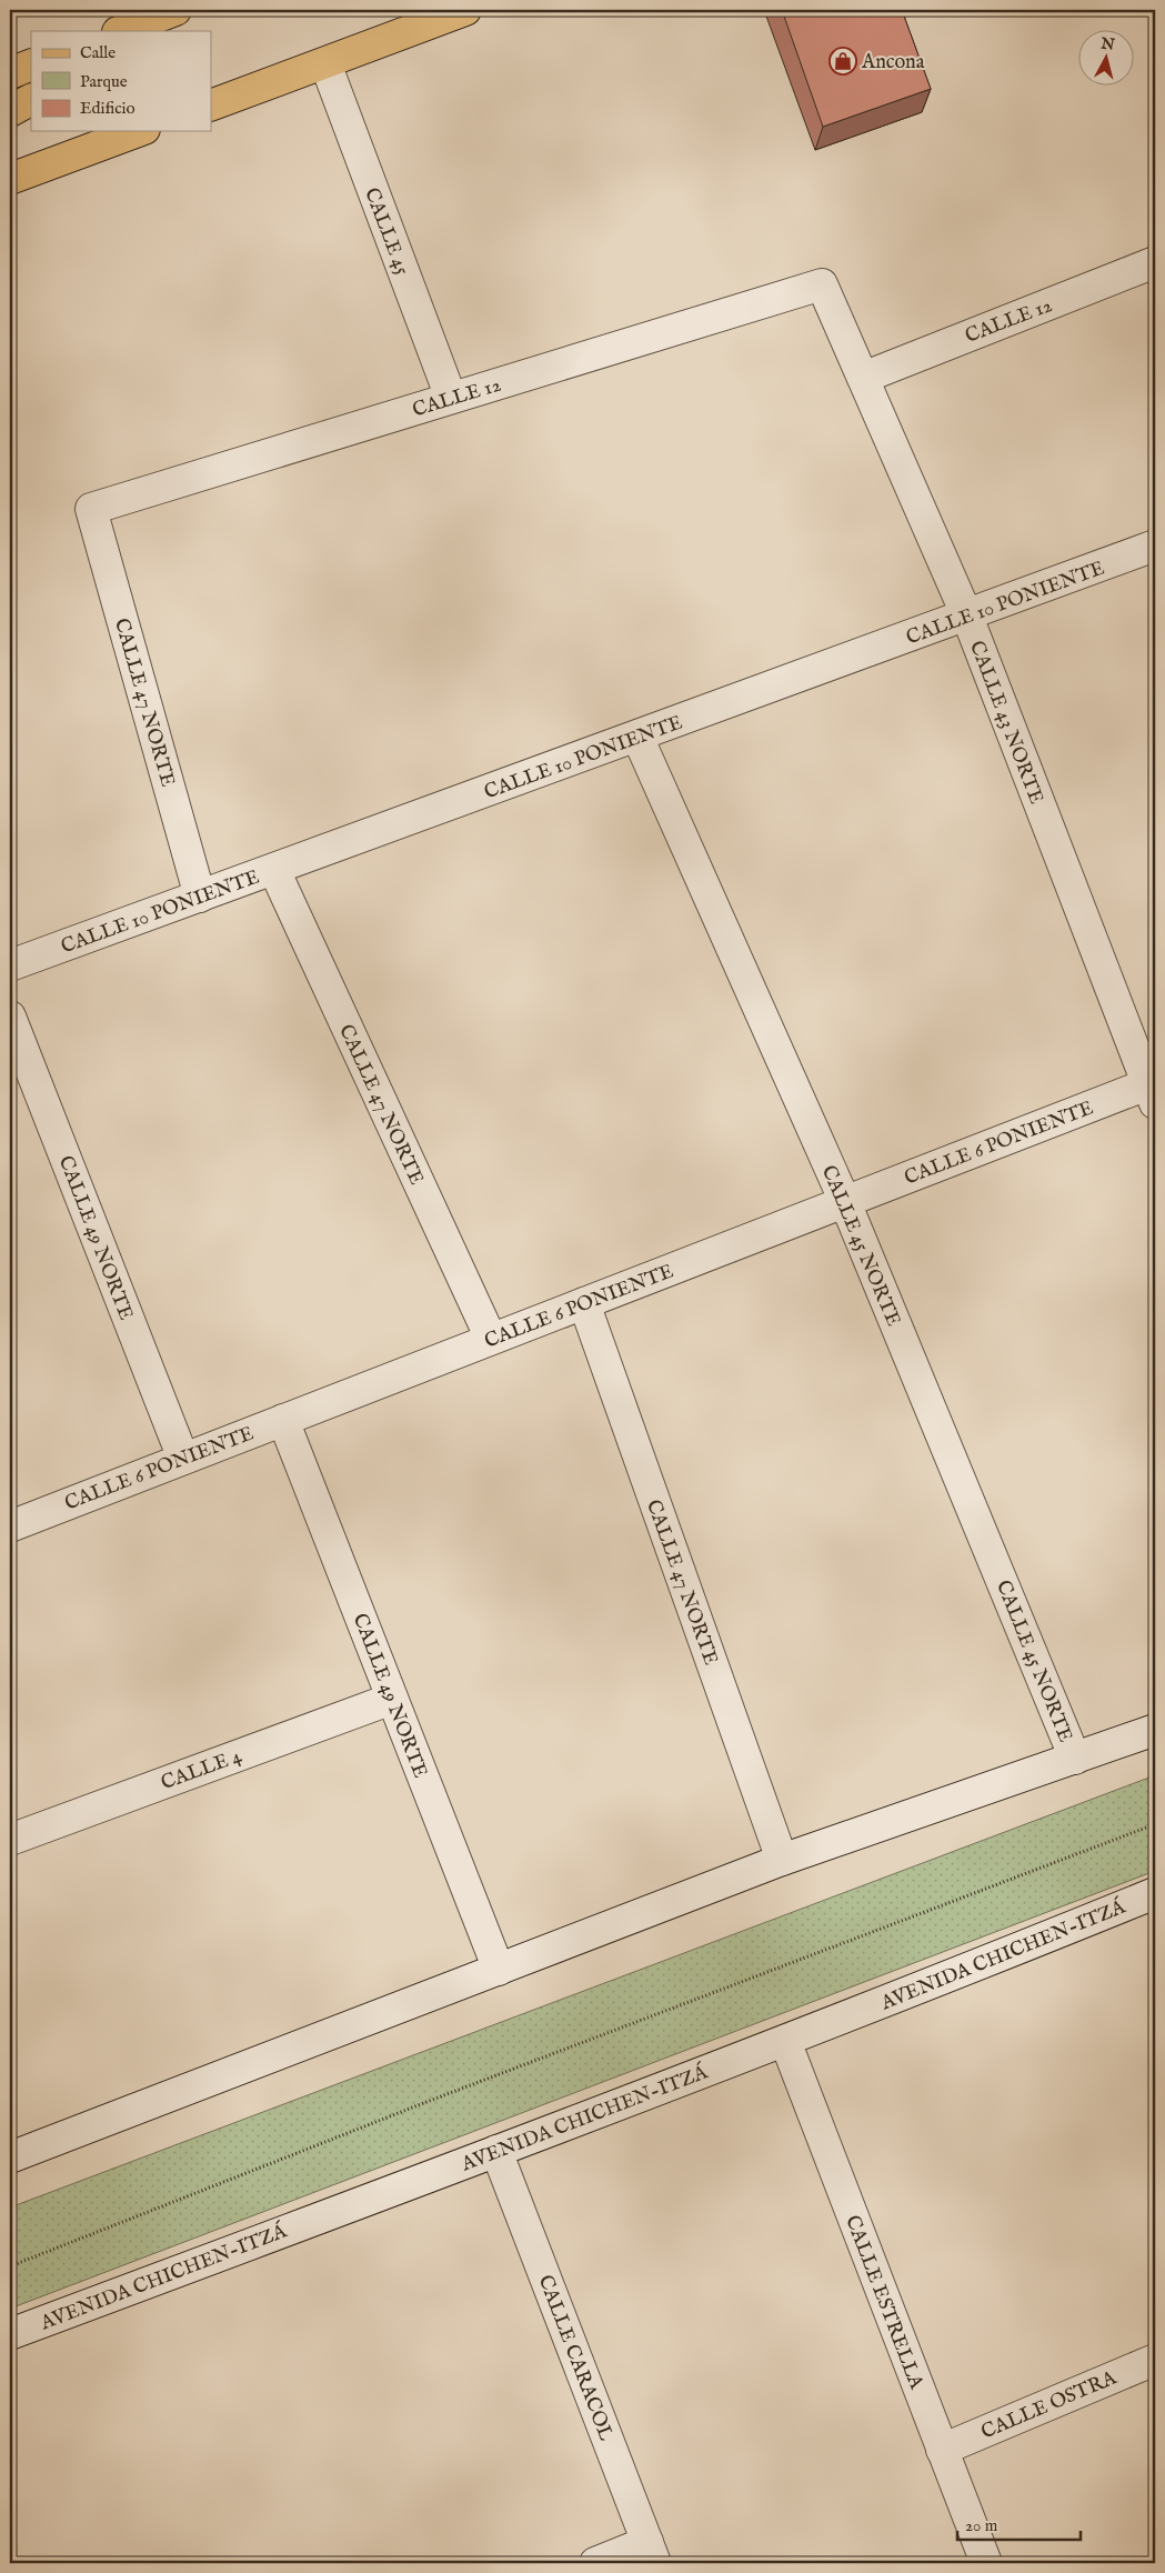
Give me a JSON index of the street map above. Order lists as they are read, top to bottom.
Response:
{
  "streets": {
    "street": [
      "CALLE 45",
      "CALLE 12",
      "CALLE 10 PONIENTE",
      "CALLE 47 NORTE",
      "CALLE 43 NORTE",
      "CALLE 6 PONIENTE",
      "CALLE 49 NORTE",
      "CALLE 45 NORTE",
      "CALLE 4",
      "AVENIDA CHICHEN-ITZÁ",
      "CALLE ESTRELLA",
      "CALLE CARACOL",
      "CALLE OSTRA"
    ]
  },
  "crossings": [
    ["CALLE 45", "CALLE 12"],
    ["CALLE 12", "CALLE 47 NORTE"],
    ["CALLE 12", "CALLE 43 NORTE"],
    ["CALLE 10 PONIENTE", "CALLE 47 NORTE"],
    ["CALLE 10 PONIENTE", "CALLE 43 NORTE"],
    ["CALLE 10 PONIENTE", "CALLE 45 NORTE"],
    ["CALLE 47 NORTE", "CALLE 6 PONIENTE"],
    ["CALLE 43 NORTE", "CALLE 6 PONIENTE"],
    ["CALLE 6 PONIENTE", "CALLE 49 NORTE"],
    ["CALLE 6 PONIENTE", "CALLE 45 NORTE"],
    ["CALLE 49 NORTE", "CALLE 4"],
    ["AVENIDA CHICHEN-ITZÁ", "CALLE ESTRELLA"],
    ["AVENIDA CHICHEN-ITZÁ", "CALLE CARACOL"],
    ["CALLE ESTRELLA", "CALLE OSTRA"]
  ],
  "places": {
    "shop": ["Ancona"]
  },
  "legend": ["Calle", "Parque", "Edificio"],
  "scale_bar": "20 m",
  "north": "top"
}
